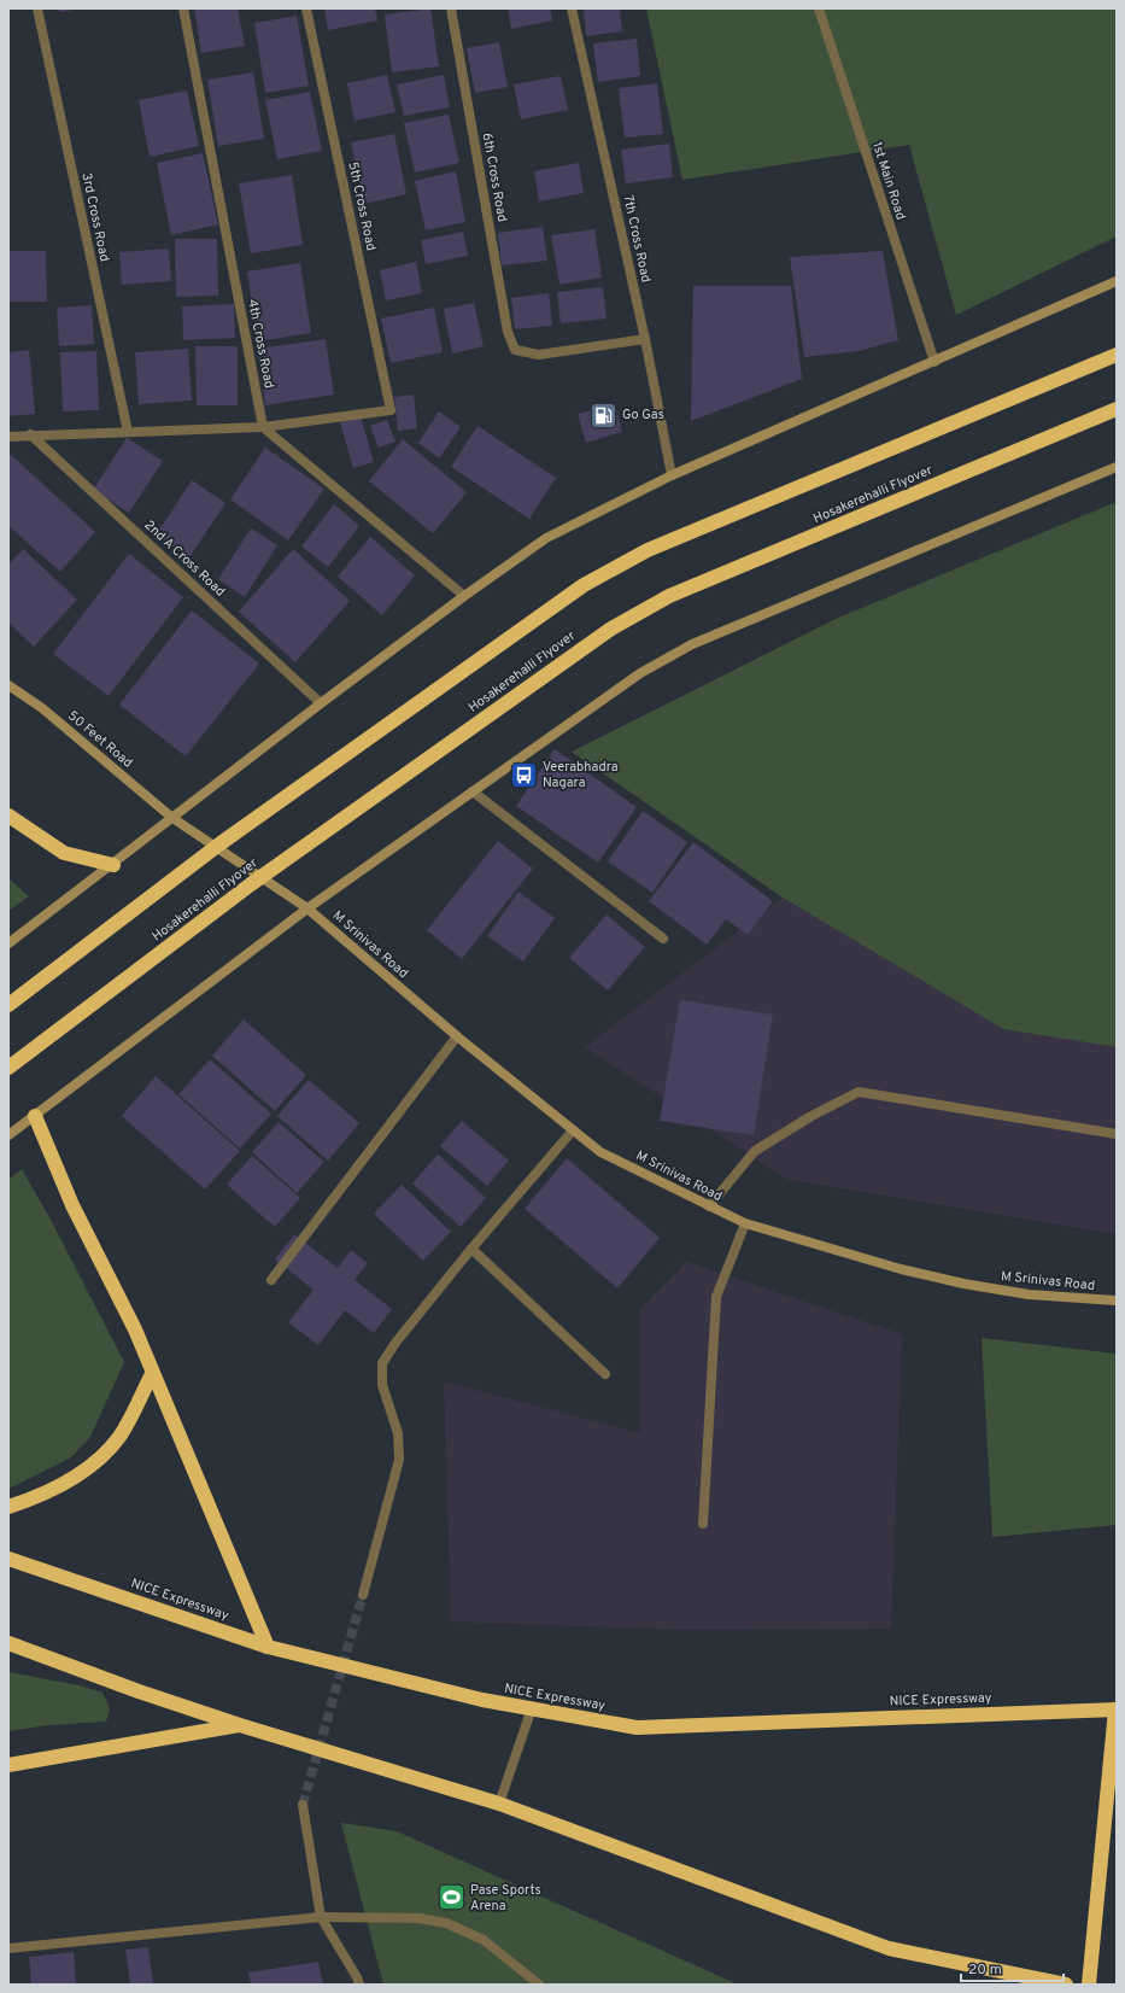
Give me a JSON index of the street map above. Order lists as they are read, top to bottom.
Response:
{
  "streets": {
    "highway": ["Hosakerehalli Flyover", "NICE Expressway"],
    "street": [
      "6th Cross Road",
      "1st Main Road",
      "5th Cross Road",
      "3rd Cross Road",
      "7th Cross Road",
      "4th Cross Road",
      "2nd A Cross Road",
      "50 Feet Road",
      "M Srinivas Road"
    ]
  },
  "crossings": [
    ["6th Cross Road", "7th Cross Road"],
    ["5th Cross Road", "4th Cross Road"],
    ["50 Feet Road", "M Srinivas Road"]
  ],
  "places": {
    "fuel station": ["Go Gas"],
    "bus stop": ["Veerabhadra Nagara"],
    "sports": ["Pase Sports Arena"]
  },
  "scale_bar": "20 m"
}
